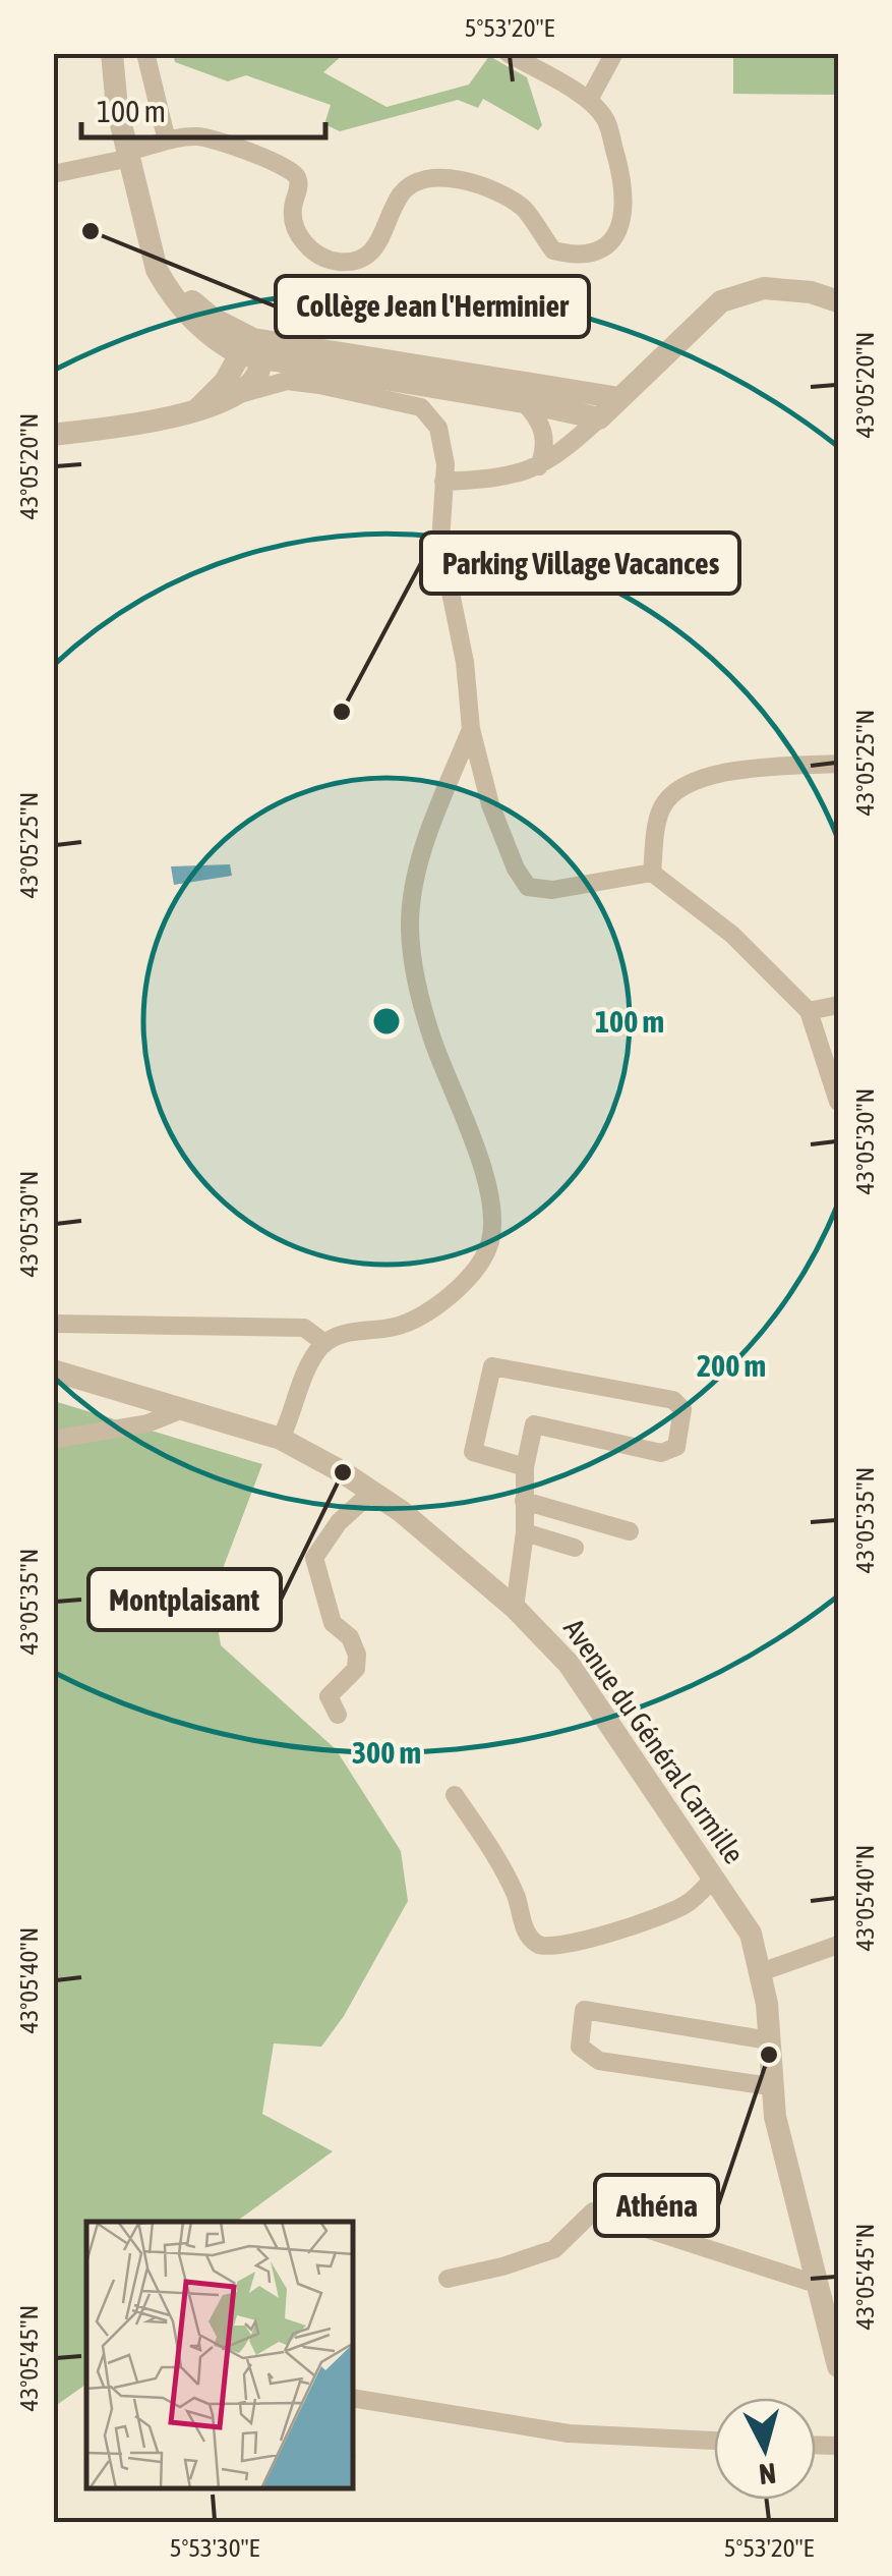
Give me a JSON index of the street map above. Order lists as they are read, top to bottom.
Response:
{
  "streets": {
    "street": ["Avenue du Général Carmille"]
  },
  "places": [
    "Collège Jean l'Herminier",
    "Parking Village Vacances",
    "Montplaisant",
    "Athéna"
  ],
  "scale_bar": "100 m",
  "north": "bottom",
  "coordinates": [
    "5°53'20\"E",
    "43°05'20\"N",
    "43°05'25\"N",
    "43°05'30\"N",
    "43°05'35\"N",
    "43°05'40\"N",
    "43°05'45\"N",
    "5°53'30\"E"
  ],
  "rings": ["100 m", "200 m", "300 m"]
}
